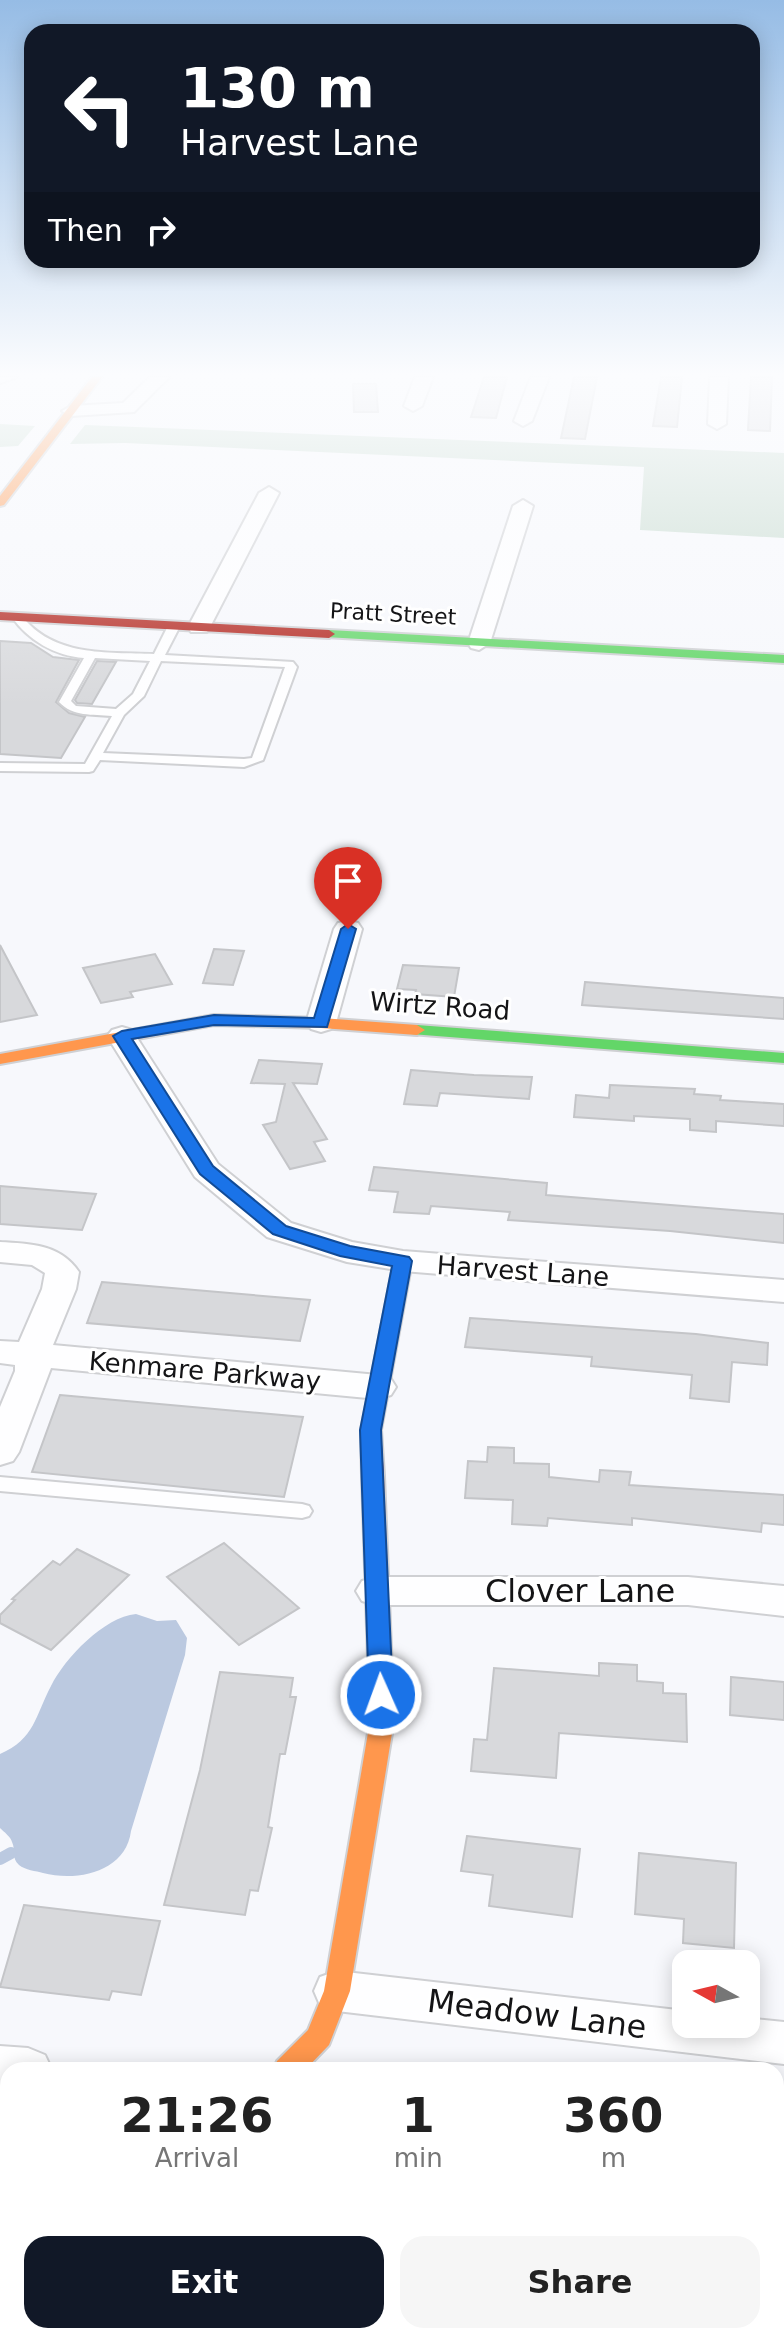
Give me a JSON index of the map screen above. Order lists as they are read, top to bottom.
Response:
{
  "streets": {
    "street": [
      "Pratt Street",
      "Wirtz Road",
      "Harvest Lane",
      "Kenmare Parkway",
      "Clover Lane",
      "Meadow Lane"
    ]
  },
  "crossings": [
    ["Wirtz Road", "Harvest Lane"]
  ],
  "north": "left",
  "page": {
    "turn": ["130 m", "Harvest Lane"],
    "then": "Then",
    "eta": [
      "21:26",
      "Arrival",
      "1",
      "min",
      "360",
      "m"
    ],
    "buttons": ["Exit", "Share"]
  }
}
